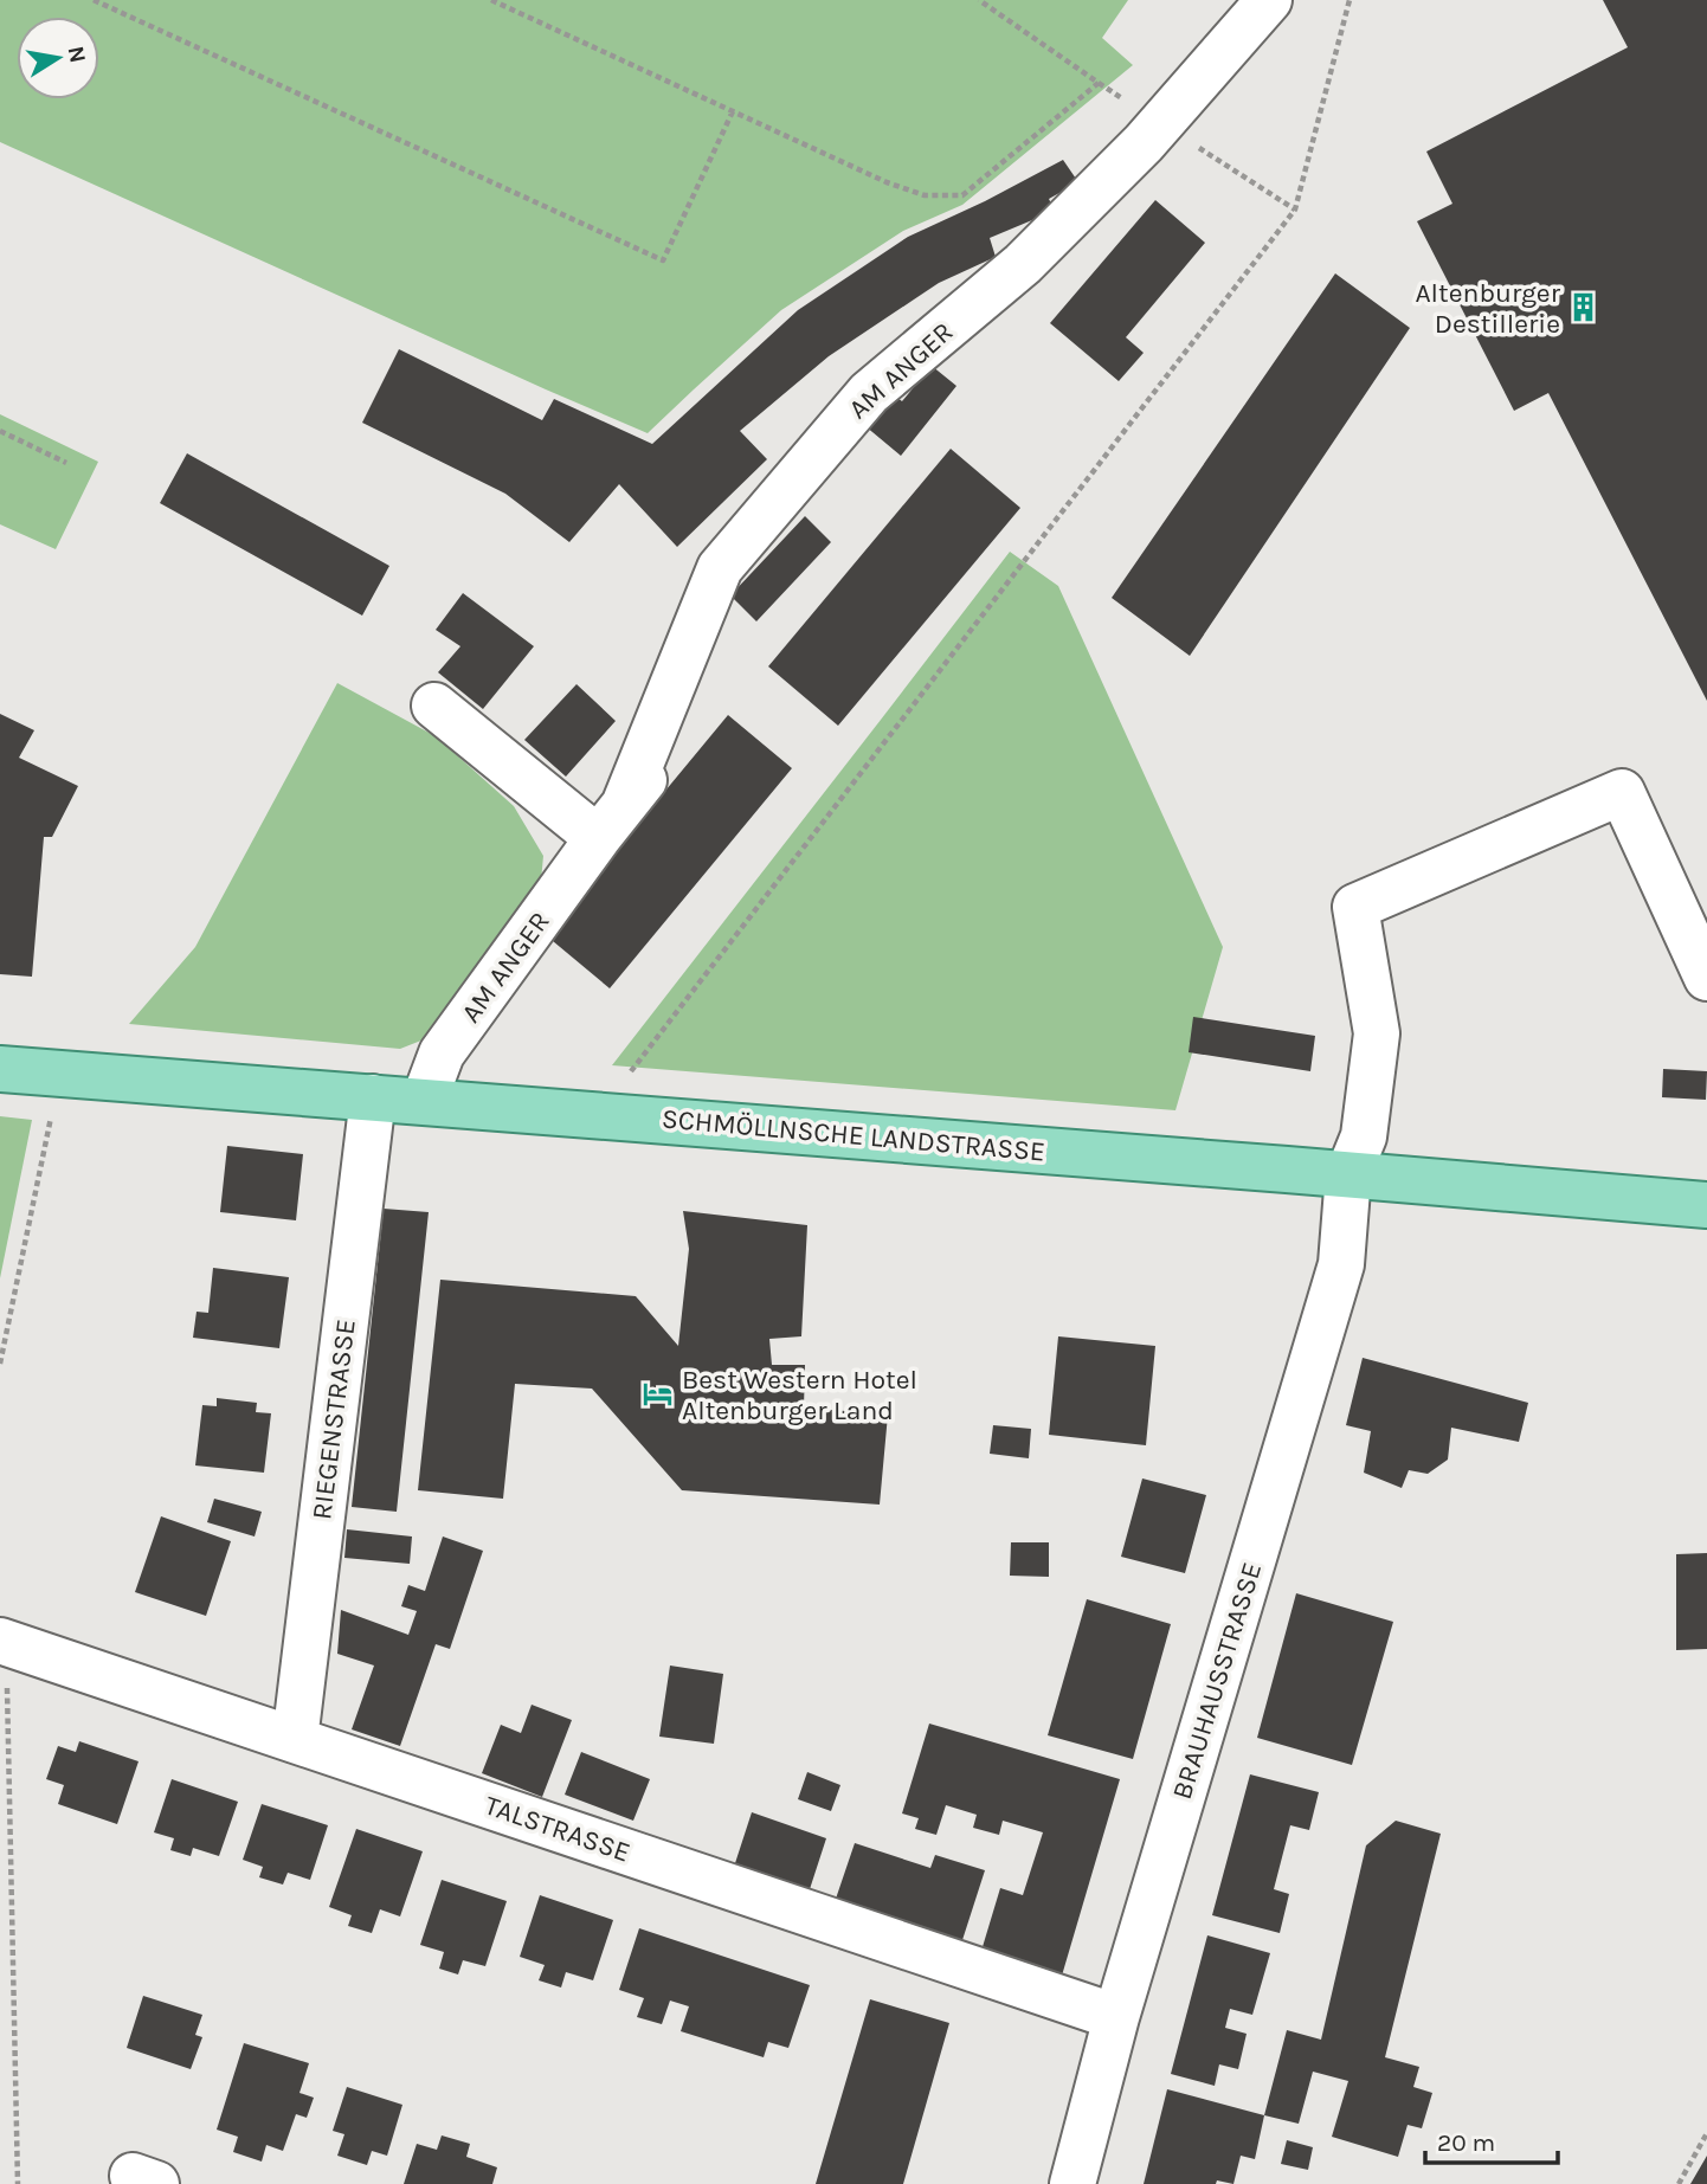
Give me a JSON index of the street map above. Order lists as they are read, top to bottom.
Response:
{
  "streets": {
    "main road": ["SCHMÖLLNSCHE LANDSTRASSE"],
    "street": [
      "AM ANGER",
      "RIEGENSTRASSE",
      "BRAUHAUSSTRASSE",
      "TALSTRASSE"
    ]
  },
  "crossings": [
    ["AM ANGER", "SCHMÖLLNSCHE LANDSTRASSE"],
    ["SCHMÖLLNSCHE LANDSTRASSE", "RIEGENSTRASSE"],
    ["SCHMÖLLNSCHE LANDSTRASSE", "BRAUHAUSSTRASSE"],
    ["RIEGENSTRASSE", "TALSTRASSE"],
    ["BRAUHAUSSTRASSE", "TALSTRASSE"]
  ],
  "places": {
    "building": ["Altenburger Destillerie"],
    "hotel": ["Best Western Hotel Altenburger Land"]
  },
  "scale_bar": "20 m",
  "north": "right"
}
